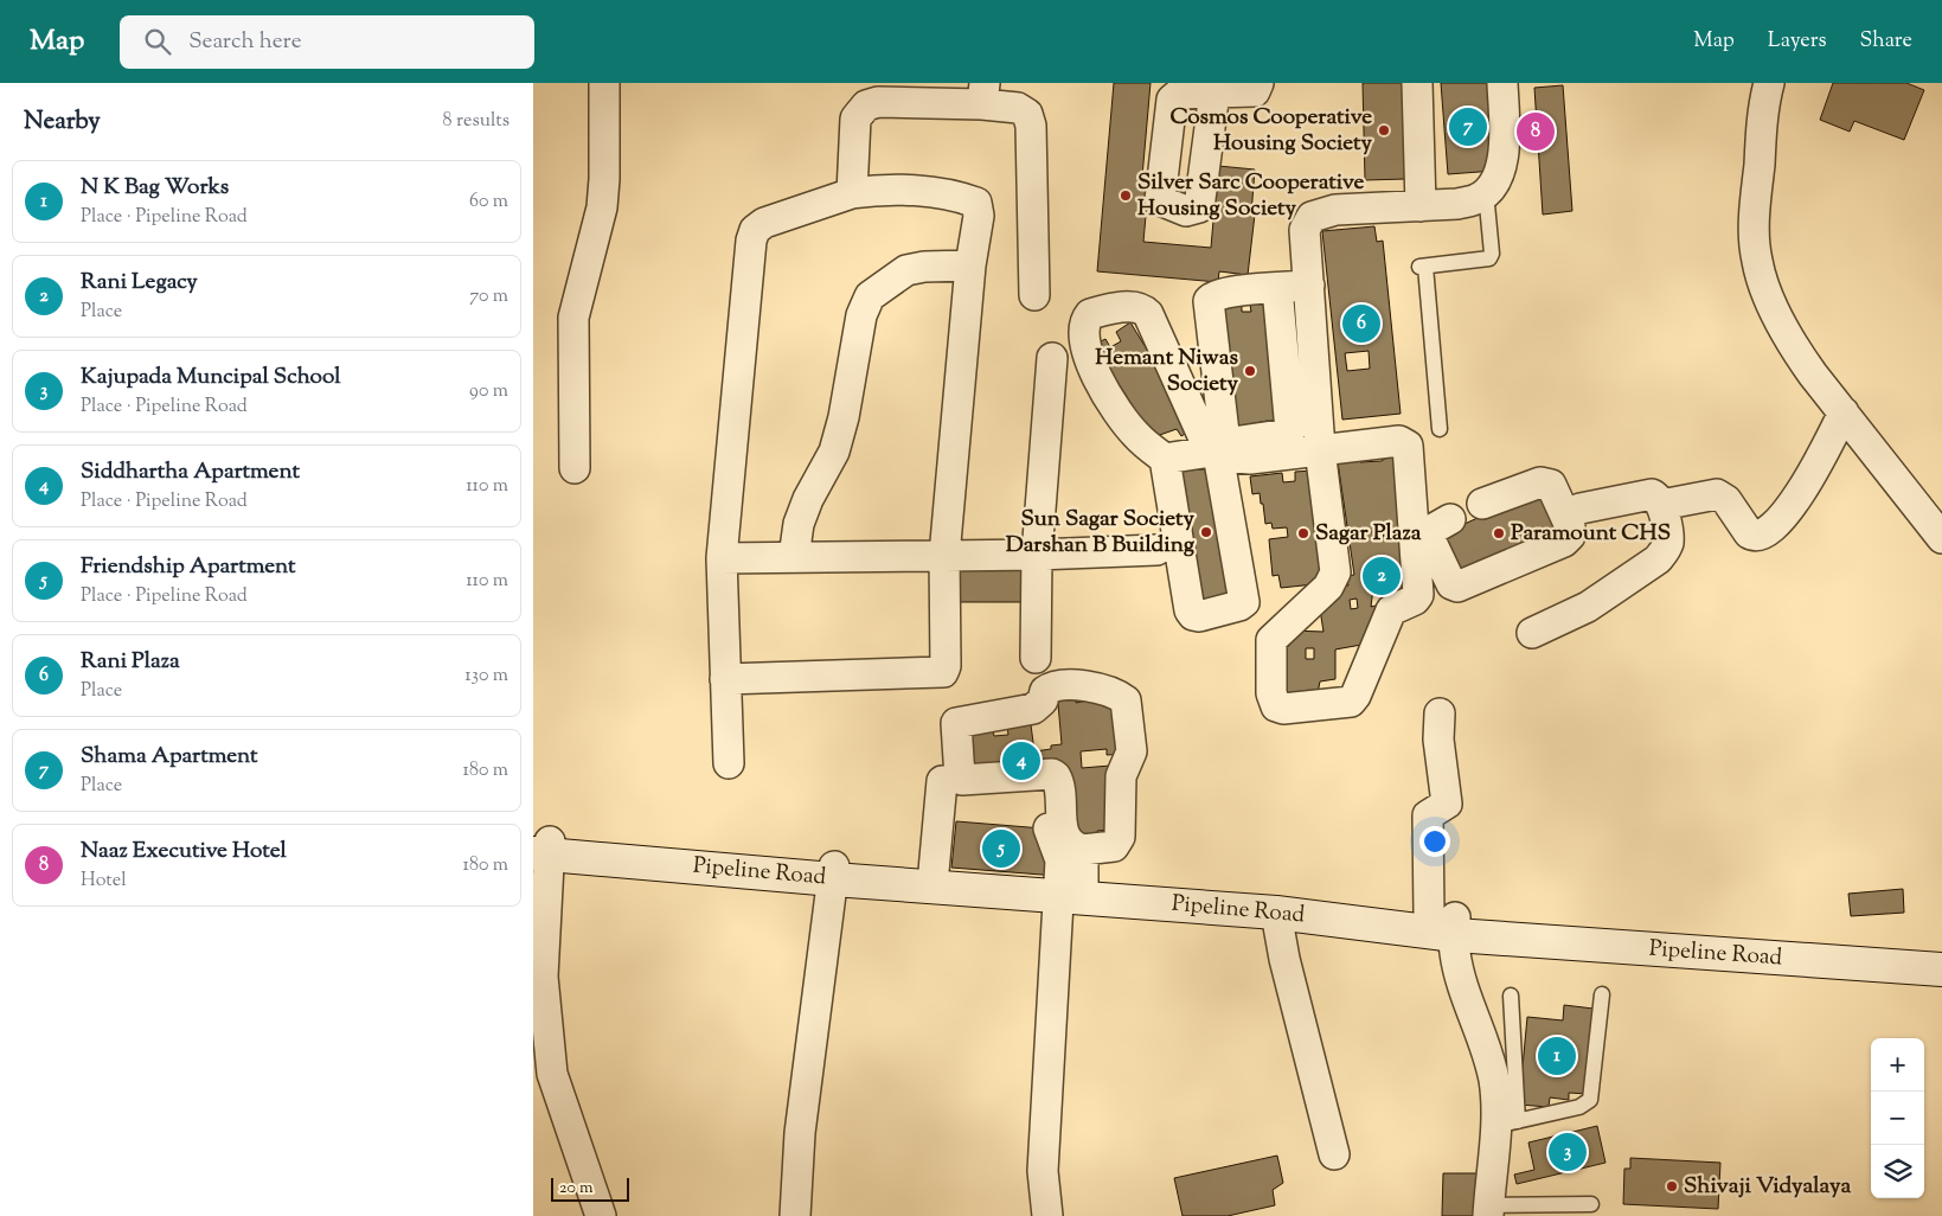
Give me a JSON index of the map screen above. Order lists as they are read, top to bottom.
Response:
{
  "streets": {
    "street": ["Pipeline Road"]
  },
  "places": [
    "Cosmos Cooperative Housing Society",
    "Silver Sarc Cooperative Housing Society",
    "Hemant Niwas Society",
    "Sun Sagar Society Darshan B Building",
    "Sagar Plaza",
    "Paramount CHS",
    "Shivaji Vidyalaya"
  ],
  "scale_bar": "20 m",
  "page": {
    "header": "Map",
    "search": "Search here",
    "nav": ["Map", "Layers", "Share"],
    "heading": ["Nearby", "8 results"],
    "pins": [
      "7",
      "8",
      "6",
      "2",
      "4",
      "5",
      "1",
      "3"
    ],
    "list": [
      {
        "mark": "1",
        "name": "N K Bag Works",
        "note": "Place · Pipeline Road",
        "value": "60 m"
      },
      {
        "mark": "2",
        "name": "Rani Legacy",
        "note": "Place",
        "value": "70 m"
      },
      {
        "mark": "3",
        "name": "Kajupada Muncipal School",
        "note": "Place · Pipeline Road",
        "value": "90 m"
      },
      {
        "mark": "4",
        "name": "Siddhartha Apartment",
        "note": "Place · Pipeline Road",
        "value": "110 m"
      },
      {
        "mark": "5",
        "name": "Friendship Apartment",
        "note": "Place · Pipeline Road",
        "value": "110 m"
      },
      {
        "mark": "6",
        "name": "Rani Plaza",
        "note": "Place",
        "value": "130 m"
      },
      {
        "mark": "7",
        "name": "Shama Apartment",
        "note": "Place",
        "value": "180 m"
      },
      {
        "mark": "8",
        "name": "Naaz Executive Hotel",
        "note": "Hotel",
        "value": "180 m"
      }
    ],
    "map_buttons": ["+", "−"],
    "scale": "20 m"
  }
}
